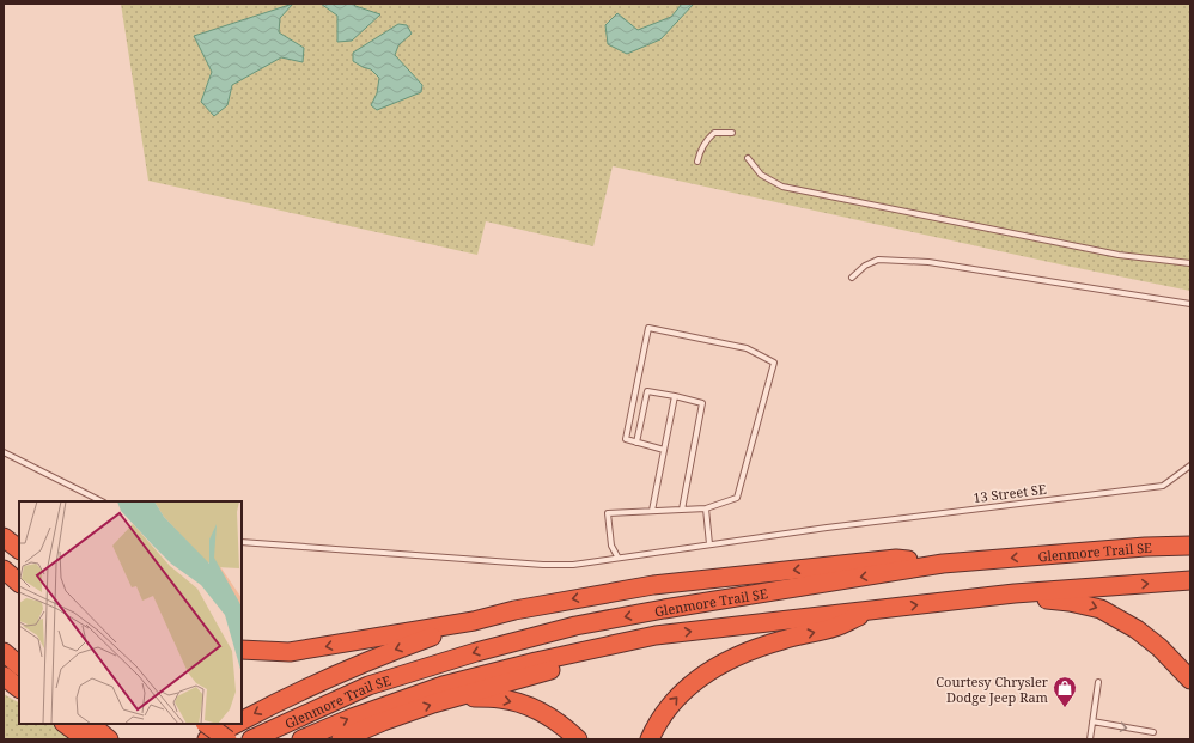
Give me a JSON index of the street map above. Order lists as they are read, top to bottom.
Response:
{
  "streets": {
    "highway": ["Glenmore Trail SE"],
    "lane": ["13 Street SE"]
  },
  "places": {
    "shop": ["Courtesy Chrysler Dodge Jeep Ram"]
  }
}
